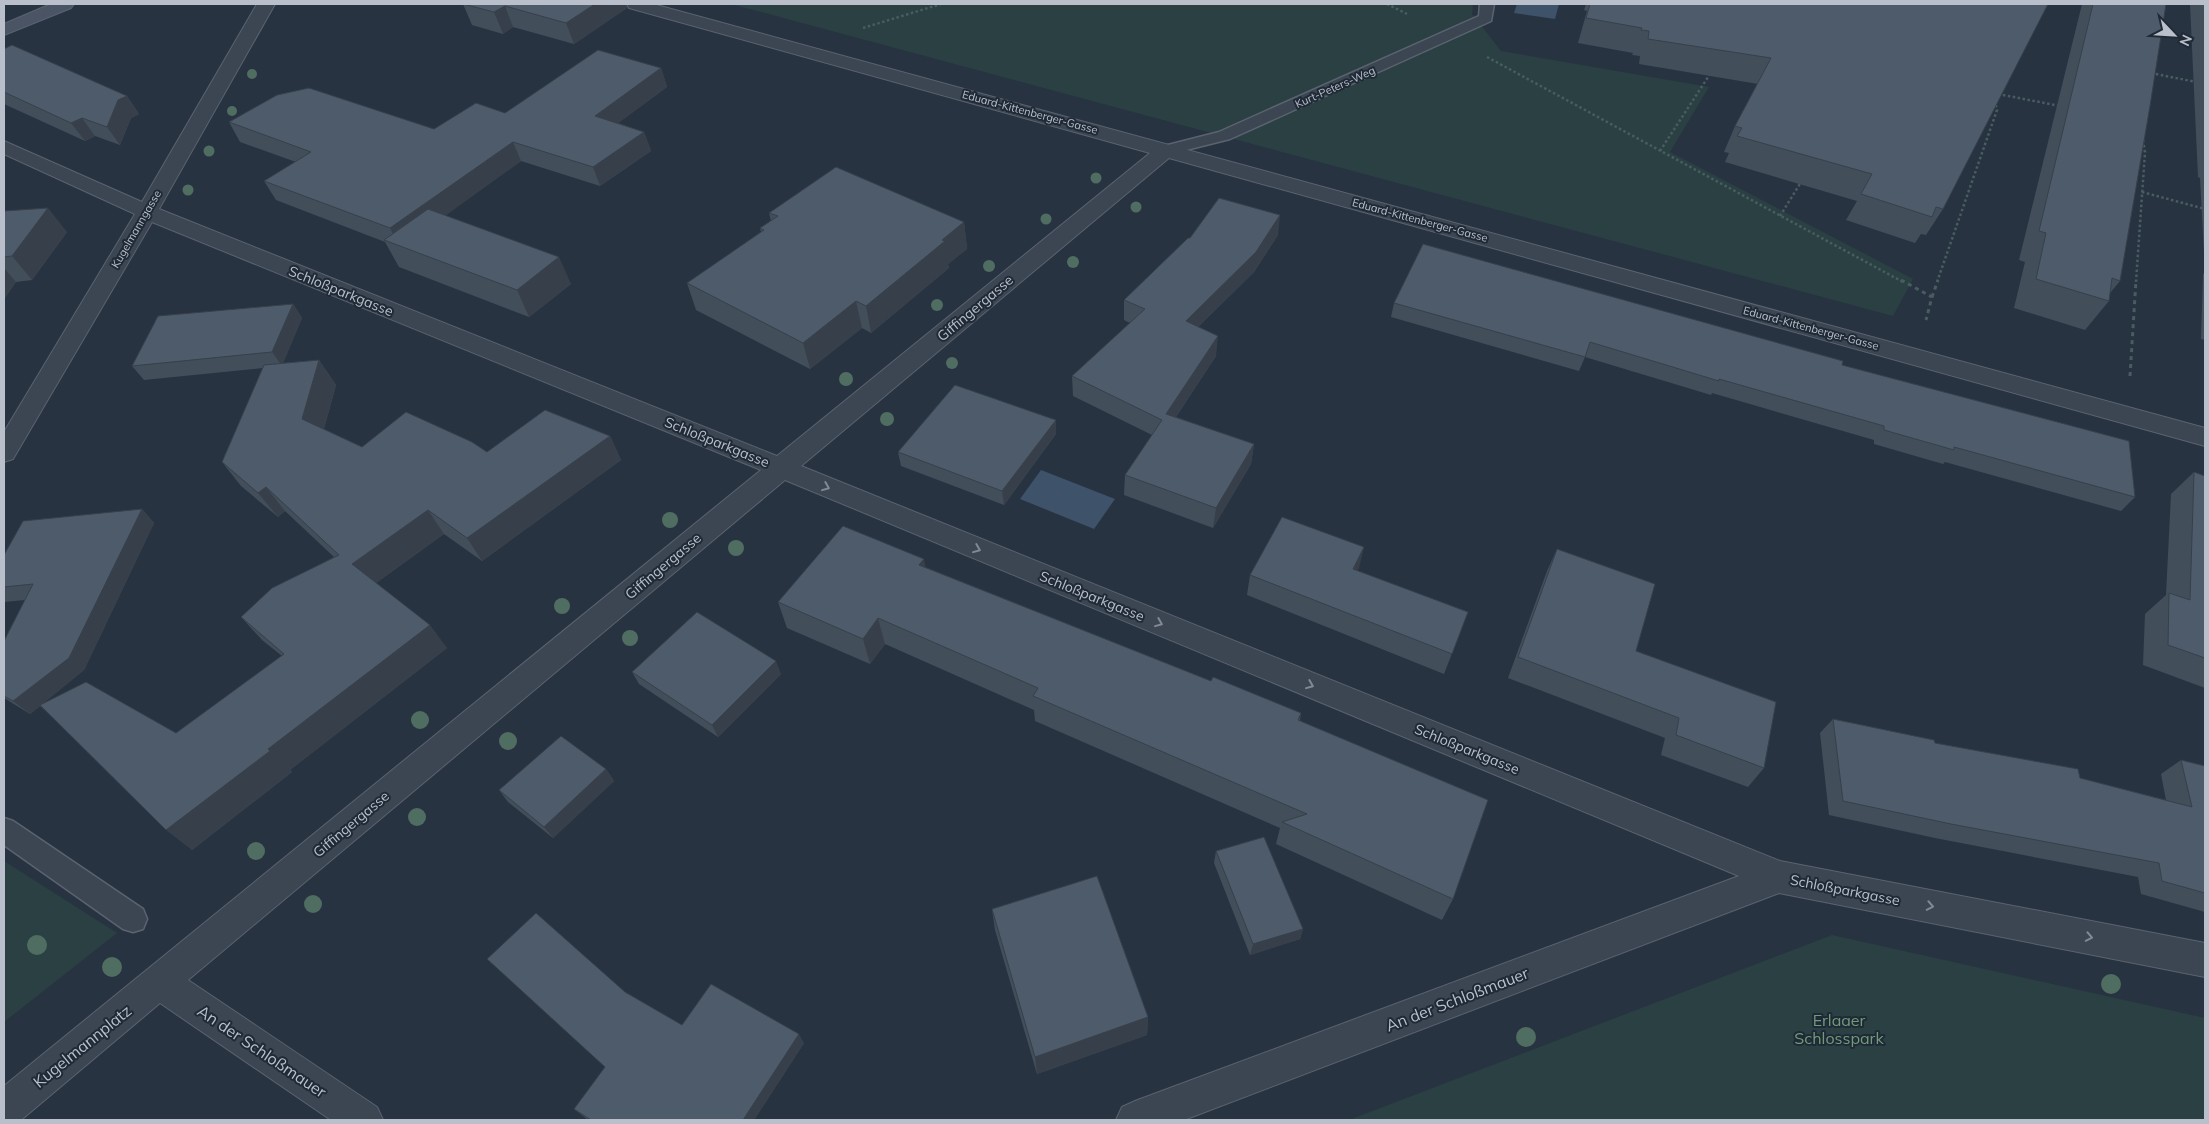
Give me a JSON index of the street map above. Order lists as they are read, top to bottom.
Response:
{
  "streets": {
    "street": [
      "Eduard-Kittenberger-Gasse",
      "Kugelmanngasse",
      "Schloßparkgasse",
      "Giffingergasse",
      "An der Schloßmauer",
      "Kugelmannplatz"
    ],
    "lane": ["Kurt-Peters-Weg"]
  },
  "crossings": [
    ["Kurt-Peters-Weg", "Eduard-Kittenberger-Gasse"],
    ["Kurt-Peters-Weg", "Giffingergasse"],
    ["Eduard-Kittenberger-Gasse", "Giffingergasse"],
    ["Kugelmanngasse", "Schloßparkgasse"],
    ["Schloßparkgasse", "Giffingergasse"],
    ["Schloßparkgasse", "An der Schloßmauer"],
    ["Giffingergasse", "An der Schloßmauer"],
    ["Giffingergasse", "Kugelmannplatz"],
    ["An der Schloßmauer", "Kugelmannplatz"]
  ],
  "one_way": ["Schloßparkgasse"],
  "parks": ["Erlaaer Schlosspark"],
  "north": "bottom right"
}
